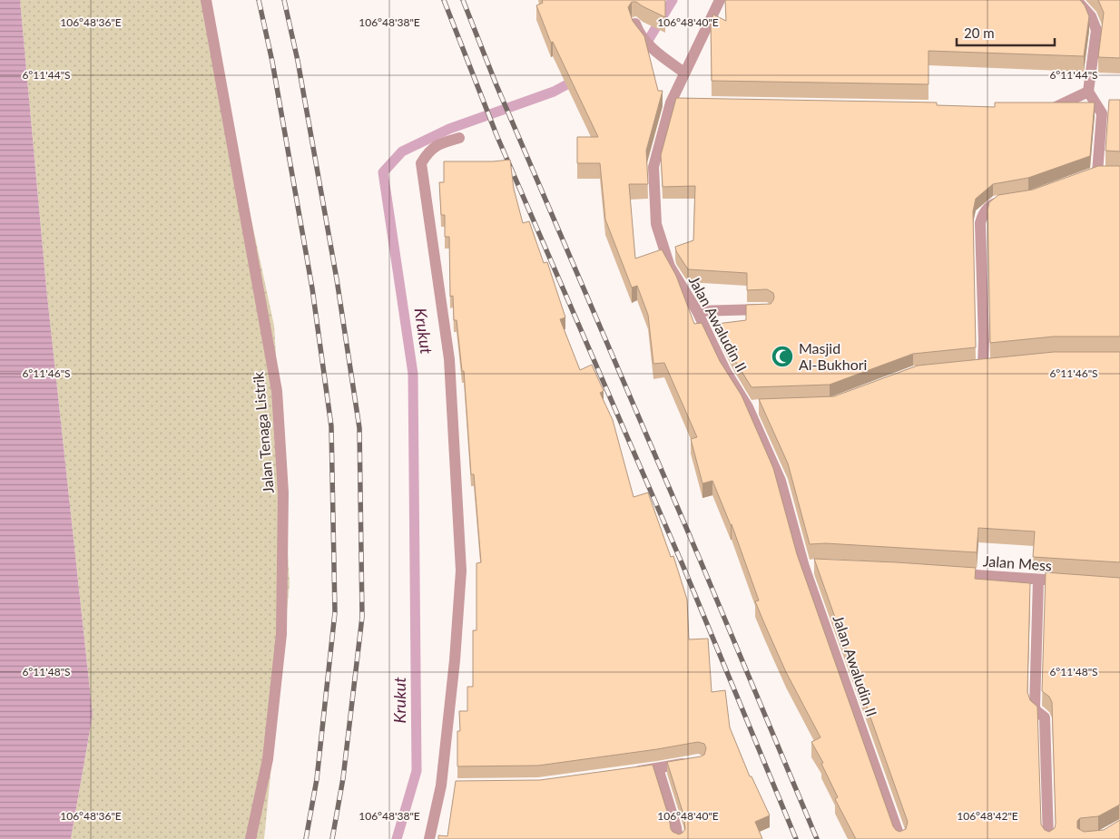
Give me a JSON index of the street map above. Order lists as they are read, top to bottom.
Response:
{
  "streets": {
    "street": ["Jalan Awaludin II", "Jalan Tenaga Listrik", "Jalan Mess"]
  },
  "water": ["Krukut"],
  "places": {
    "mosque": ["Masjid Al-Bukhori"]
  },
  "scale_bar": "20 m",
  "coordinates": [
    "106°48'36\"E",
    "106°48'38\"E",
    "106°48'40\"E",
    "6°11'44\"S",
    "6°11'46\"S",
    "6°11'48\"S",
    "106°48'42\"E"
  ]
}
